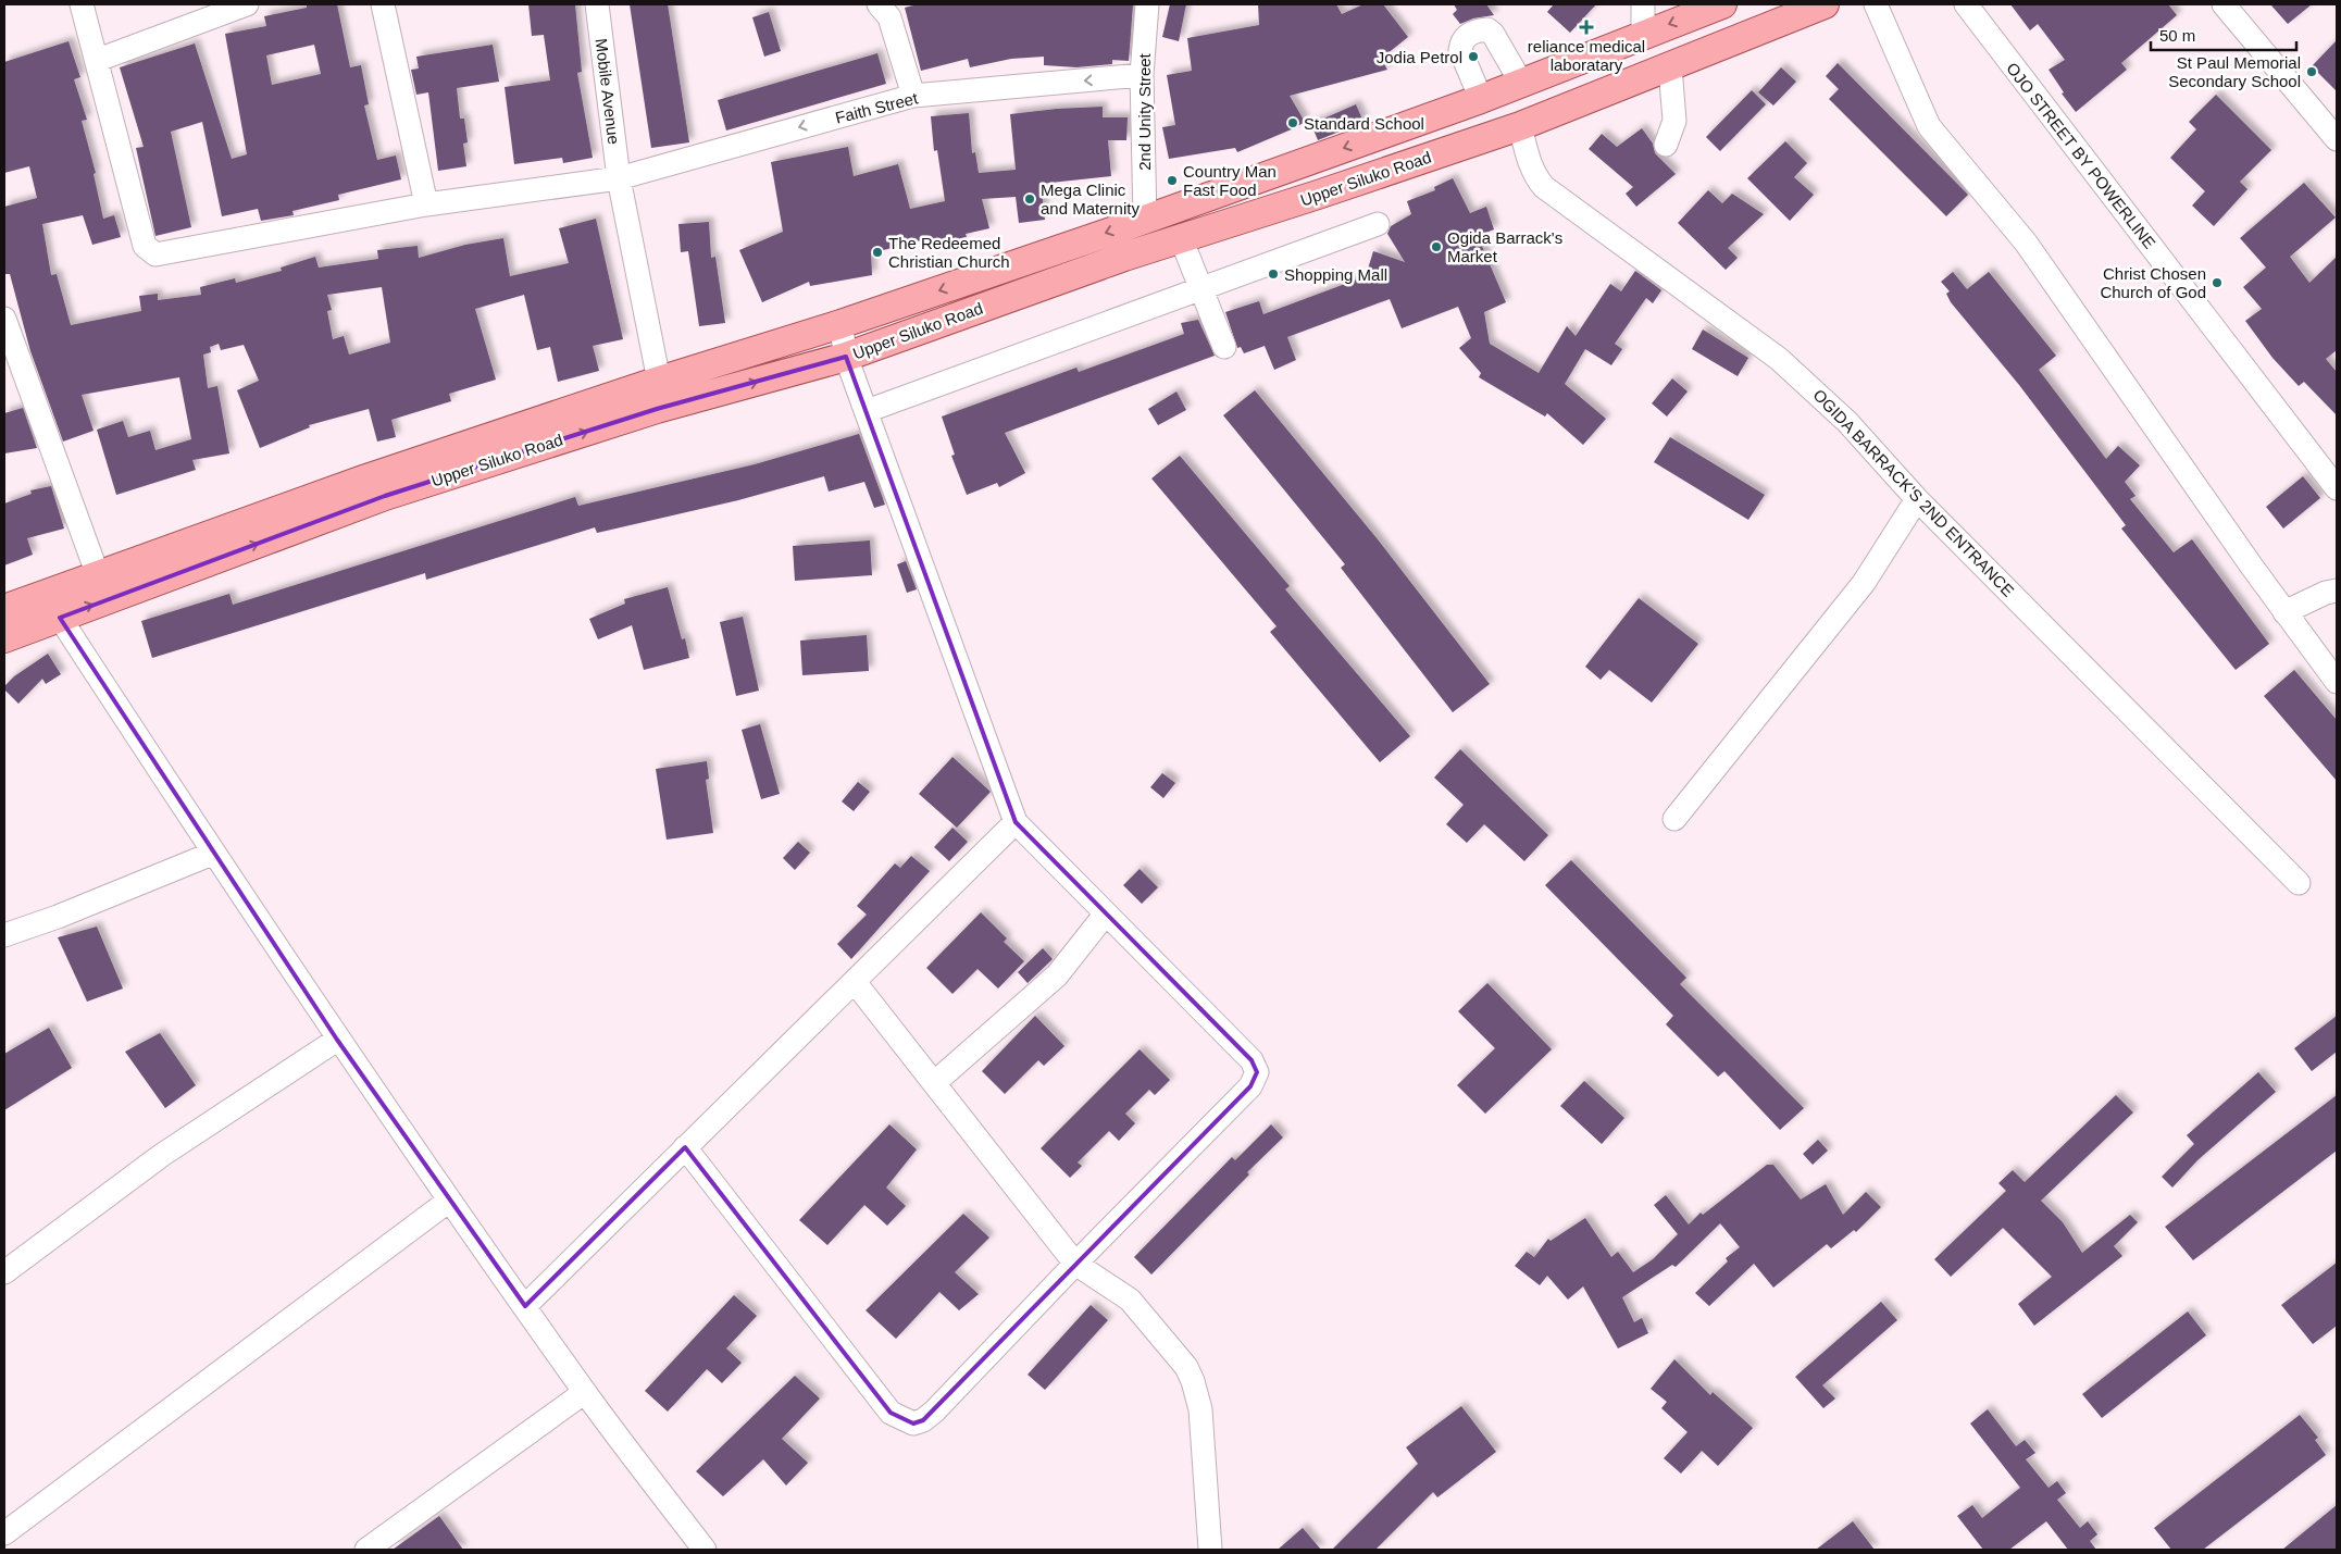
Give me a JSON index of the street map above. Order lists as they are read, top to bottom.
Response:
{
  "streets": {
    "main road": ["Upper Siluko Road"],
    "street": [
      "Mobile Avenue",
      "Faith Street",
      "2nd Unity Street",
      "OJO STREET BY POWERLINE",
      "OGIDA BARRACK'S 2ND ENTRANCE"
    ]
  },
  "crossings": [
    ["Mobile Avenue", "Faith Street"],
    ["Mobile Avenue", "Upper Siluko Road"],
    ["Faith Street", "2nd Unity Street"],
    ["2nd Unity Street", "Upper Siluko Road"],
    ["Upper Siluko Road", "OGIDA BARRACK'S 2ND ENTRANCE"]
  ],
  "one_way": ["Faith Street"],
  "places": {
    "health": ["reliance medical laboratary"],
    "other": [
      "Jodia Petrol",
      "St Paul Memorial Secondary School",
      "Standard School",
      "Country Man Fast Food",
      "Mega Clinic and Maternity",
      "Ogida Barrack's Market",
      "The Redeemed Christian Church",
      "Shopping Mall",
      "Christ Chosen Church of God"
    ]
  },
  "scale_bar": "50 m"
}
